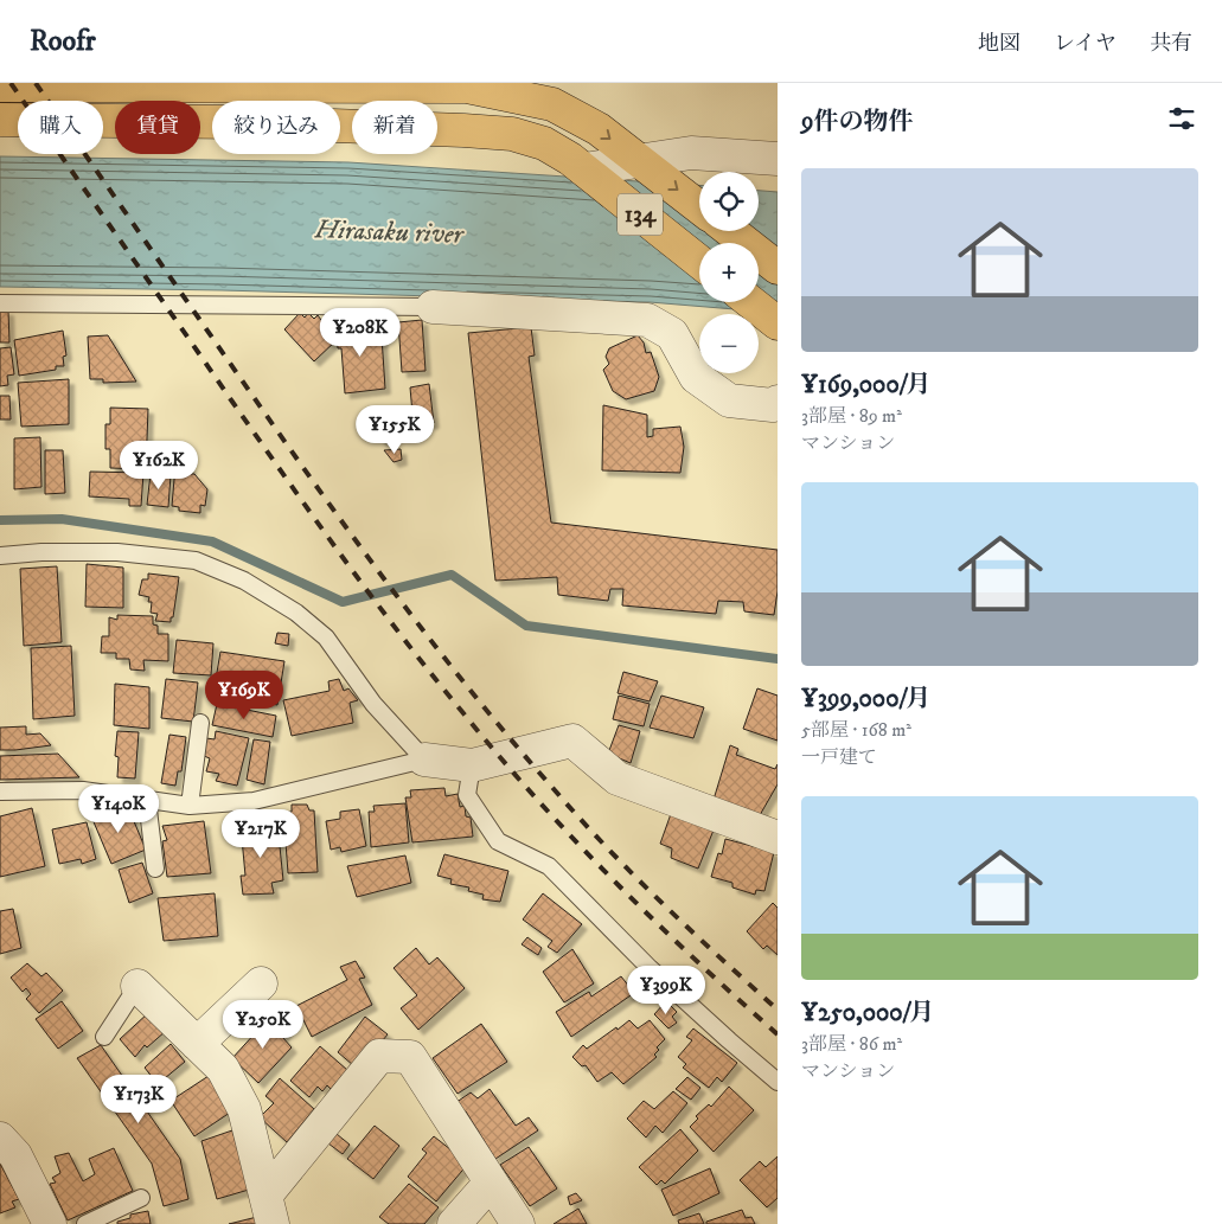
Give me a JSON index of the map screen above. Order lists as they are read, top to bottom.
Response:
{
  "streets": {
    "highway": ["134"]
  },
  "water": ["Hirasaku river"],
  "page": {
    "header": "Roofr",
    "nav": ["地図", "レイヤ", "共有"],
    "heading": "9件の物件",
    "chip": [
      "購入",
      "賃貸",
      "絞り込み",
      "新着"
    ],
    "list": [
      {
        "name": "¥169,000/月",
        "note": "3部屋 · 89 m² · マンション"
      },
      {
        "name": "¥399,000/月",
        "note": "5部屋 · 168 m² · 一戸建て"
      },
      {
        "name": "¥250,000/月",
        "note": "3部屋 · 86 m² · マンション"
      }
    ],
    "map_buttons": ["+", "−"],
    "price": [
      "¥208K",
      "¥155K",
      "¥162K",
      "¥169K",
      "¥140K",
      "¥217K",
      "¥399K",
      "¥250K",
      "¥173K"
    ]
  }
}
